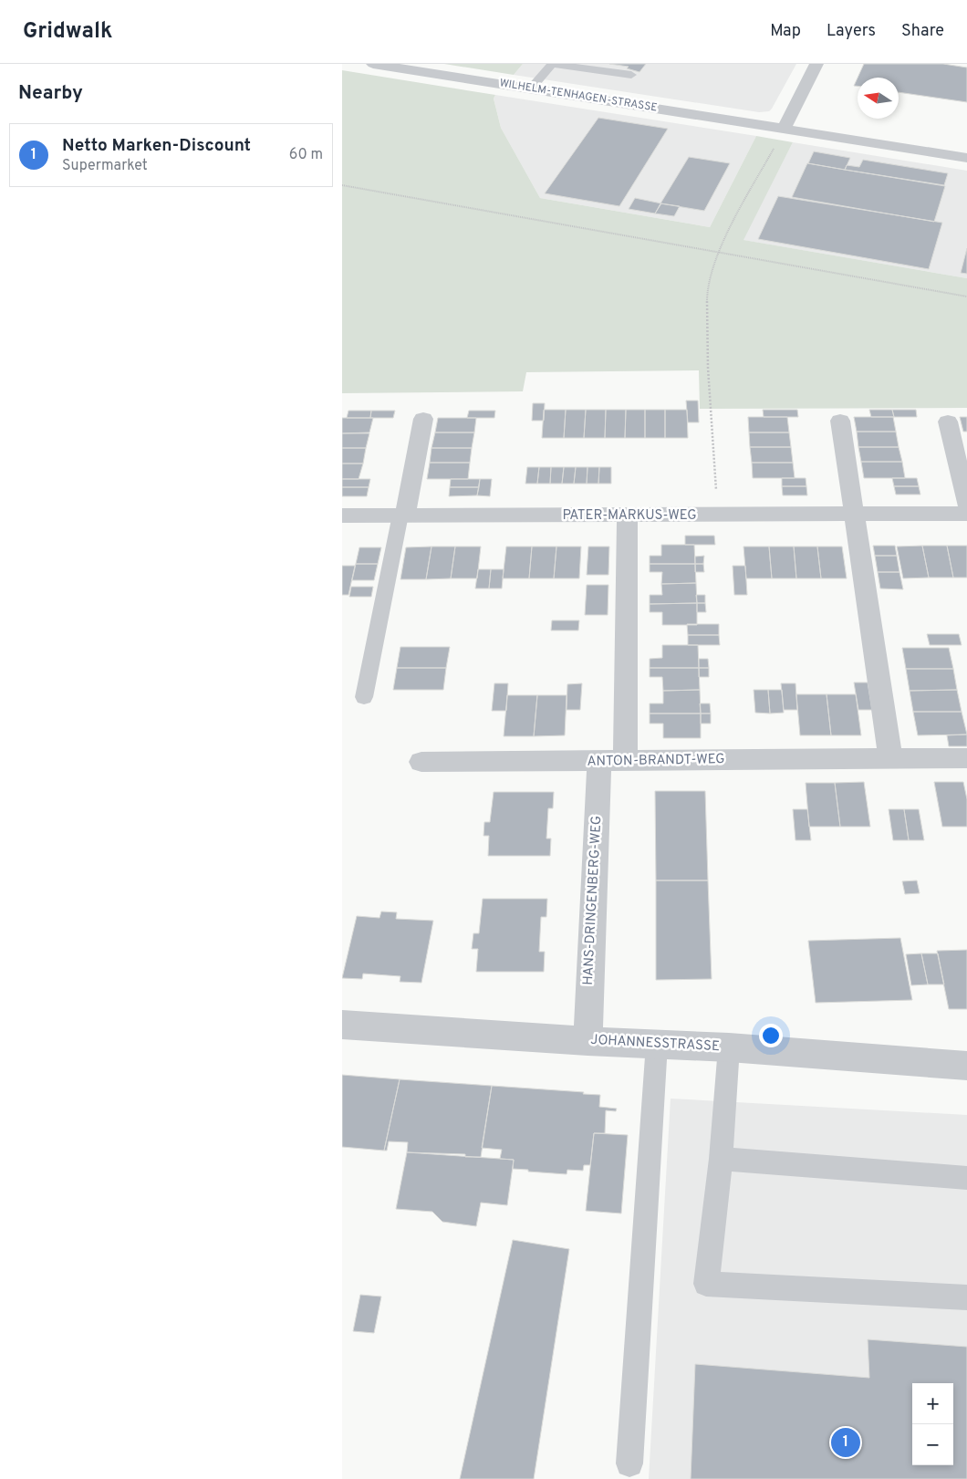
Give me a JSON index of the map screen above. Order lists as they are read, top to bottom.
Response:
{
  "streets": {
    "street": [
      "WILHELM-TENHAGEN-STRASSE",
      "PATER-MARKUS-WEG",
      "ANTON-BRANDT-WEG",
      "HANS-DRINGENBERG-WEG",
      "JOHANNESSTRASSE"
    ]
  },
  "crossings": [
    ["PATER-MARKUS-WEG", "HANS-DRINGENBERG-WEG"],
    ["ANTON-BRANDT-WEG", "HANS-DRINGENBERG-WEG"],
    ["HANS-DRINGENBERG-WEG", "JOHANNESSTRASSE"]
  ],
  "north": "left",
  "page": {
    "header": "Gridwalk",
    "nav": ["Map", "Layers", "Share"],
    "heading": "Nearby",
    "list": [
      {
        "mark": "1",
        "name": "Netto Marken-Discount",
        "note": "Supermarket",
        "value": "60 m"
      }
    ],
    "map_buttons": ["+", "−"],
    "pins": "1"
  }
}
